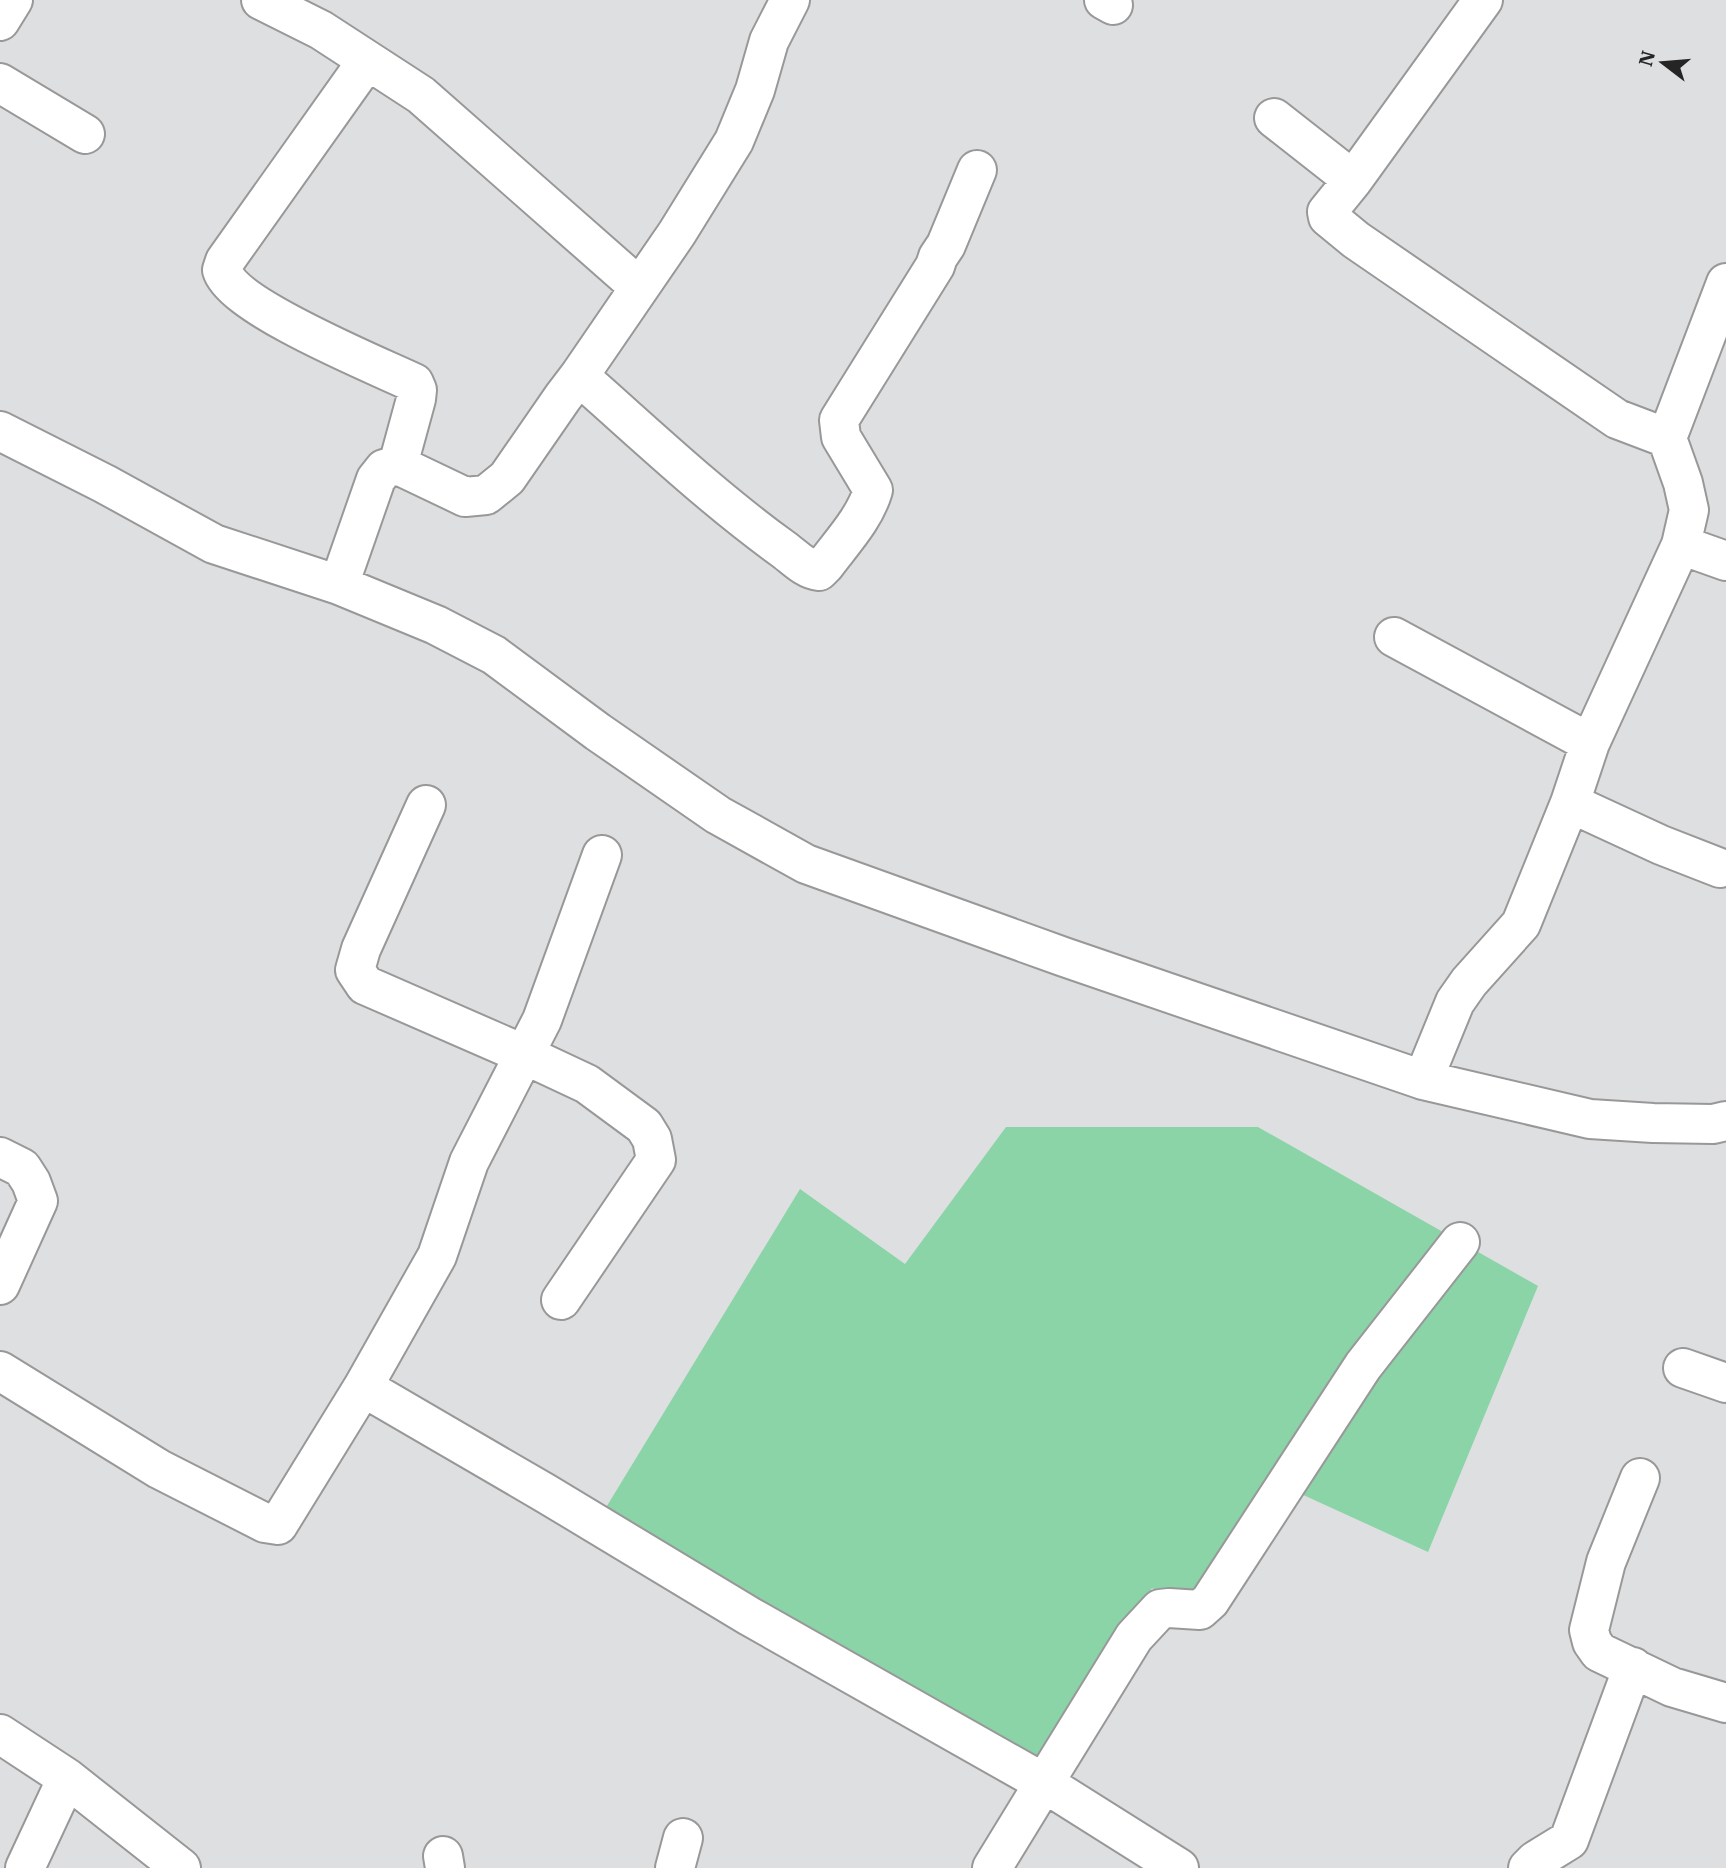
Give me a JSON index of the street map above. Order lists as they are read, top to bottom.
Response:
{
  "north": "left"
}
